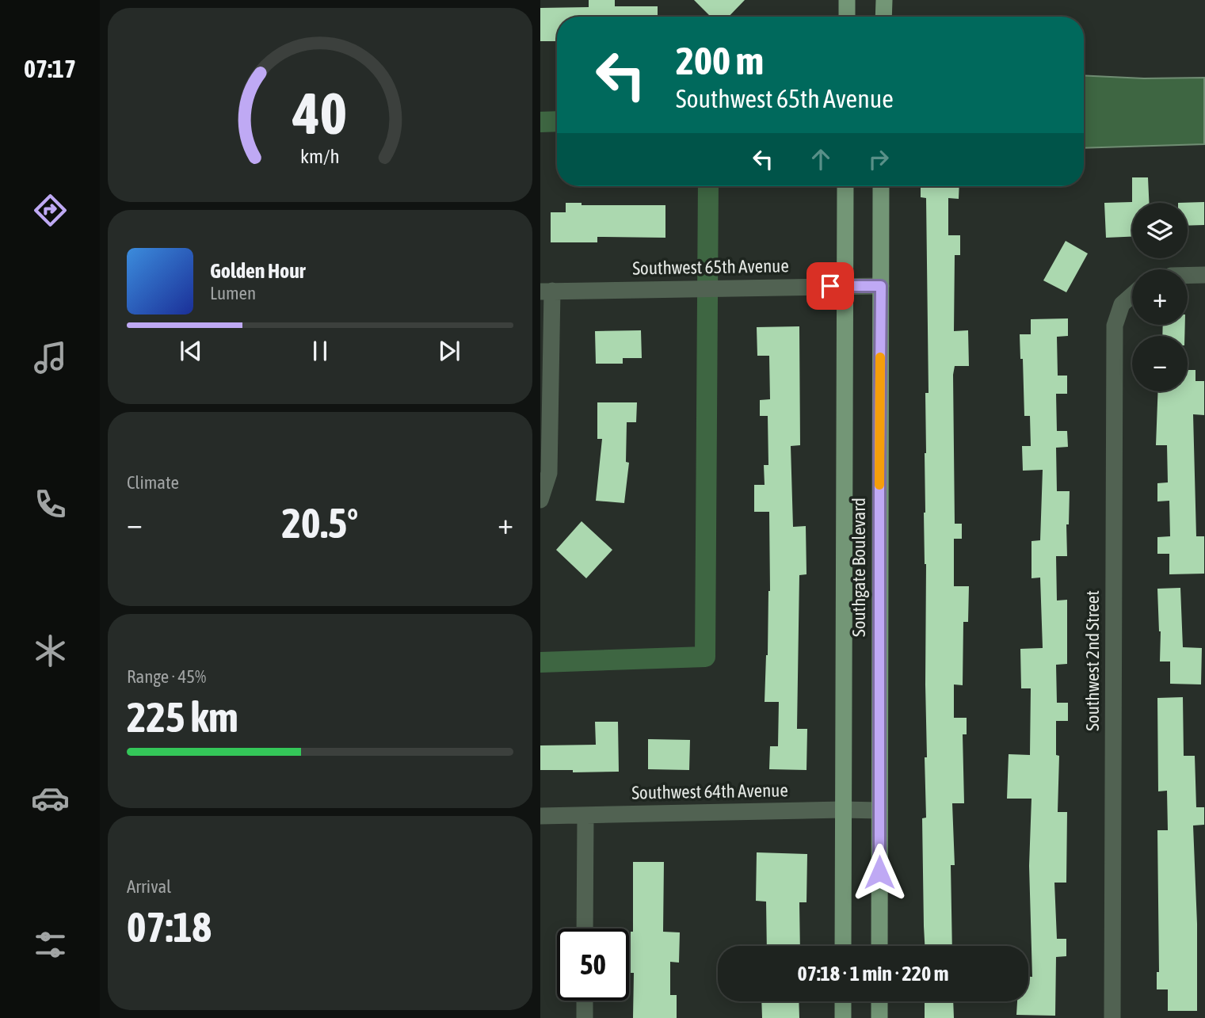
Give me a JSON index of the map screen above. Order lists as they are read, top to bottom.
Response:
{
  "streets": {
    "main road": ["Southgate Boulevard"],
    "street": ["Southwest 65th Avenue", "Southwest 2nd Street", "Southwest 64th Avenue"]
  },
  "crossings": [
    ["Southwest 65th Avenue", "Southgate Boulevard"],
    ["Southgate Boulevard", "Southwest 64th Avenue"]
  ],
  "page": {
    "tabs": "07:17",
    "turn": ["200 m", "Southwest 65th Avenue"],
    "map_buttons": ["+", "−"],
    "song": ["Golden Hour", "Lumen"],
    "tile": [
      "Climate",
      ["Range · 45%", "225 km"],
      ["Arrival", "07:18"]
    ],
    "heat": ["−", "20.5°", "+"],
    "limit": "50",
    "trip": "07:18 · 1 min · 220 m",
    "gauge": ["40", "km/h"]
  }
}
